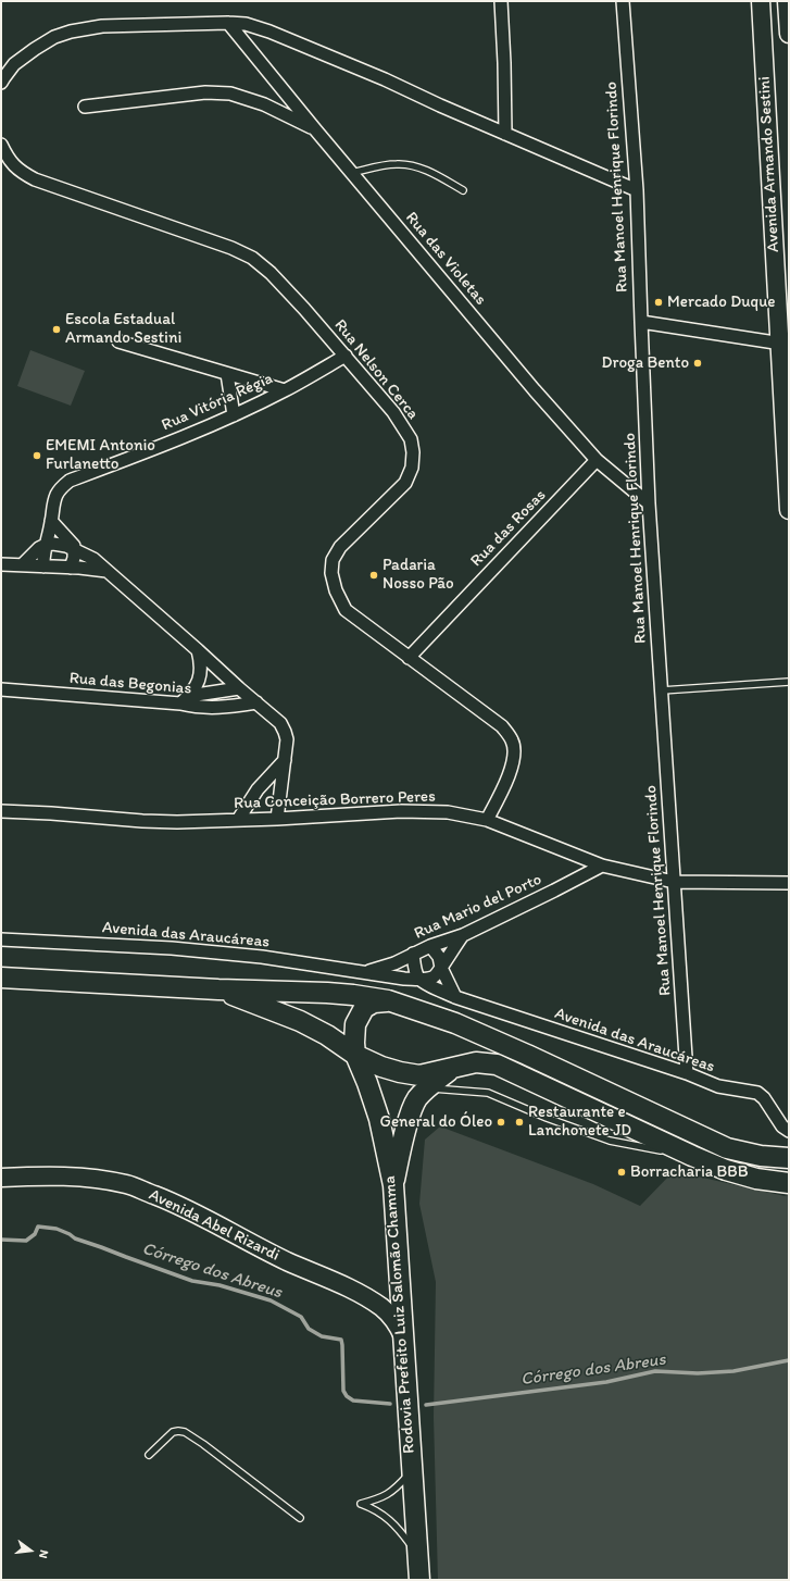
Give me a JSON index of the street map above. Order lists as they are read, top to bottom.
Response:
{
  "streets": {
    "main road": ["Rodovia Prefeito Luiz Salomão Chamma"],
    "street": [
      "Avenida Armando Sestini",
      "Rua Manoel Henrique Florindo",
      "Rua das Violetas",
      "Rua Nelson Cerca",
      "Rua Vitória Régia",
      "Rua das Rosas",
      "Rua das Begonias",
      "Rua Conceição Borrero Peres",
      "Rua Mario del Porto",
      "Avenida das Araucáreas",
      "Avenida Abel Rizardi"
    ]
  },
  "crossings": [
    ["Rua Manoel Henrique Florindo", "Rua das Violetas"],
    ["Rua Manoel Henrique Florindo", "Rua Conceição Borrero Peres"],
    ["Rua Manoel Henrique Florindo", "Avenida das Araucáreas"],
    ["Rua das Violetas", "Rua das Rosas"],
    ["Rua Nelson Cerca", "Rua Vitória Régia"],
    ["Rua Nelson Cerca", "Rua das Rosas"],
    ["Rua Nelson Cerca", "Rua Conceição Borrero Peres"],
    ["Rua Conceição Borrero Peres", "Rua Mario del Porto"],
    ["Rua Mario del Porto", "Avenida das Araucáreas"],
    ["Avenida Abel Rizardi", "Rodovia Prefeito Luiz Salomão Chamma"]
  ],
  "water": ["Córrego dos Abreus"],
  "places": [
    "Mercado Duque",
    "Escola Estadual Armando Sestini",
    "Droga Bento",
    "EMEMI Antonio Furlanetto",
    "Padaria Nosso Pão",
    "General do Óleo",
    "Restaurante e Lanchonete JD",
    "Borracharia BBB"
  ],
  "north": "right"
}
